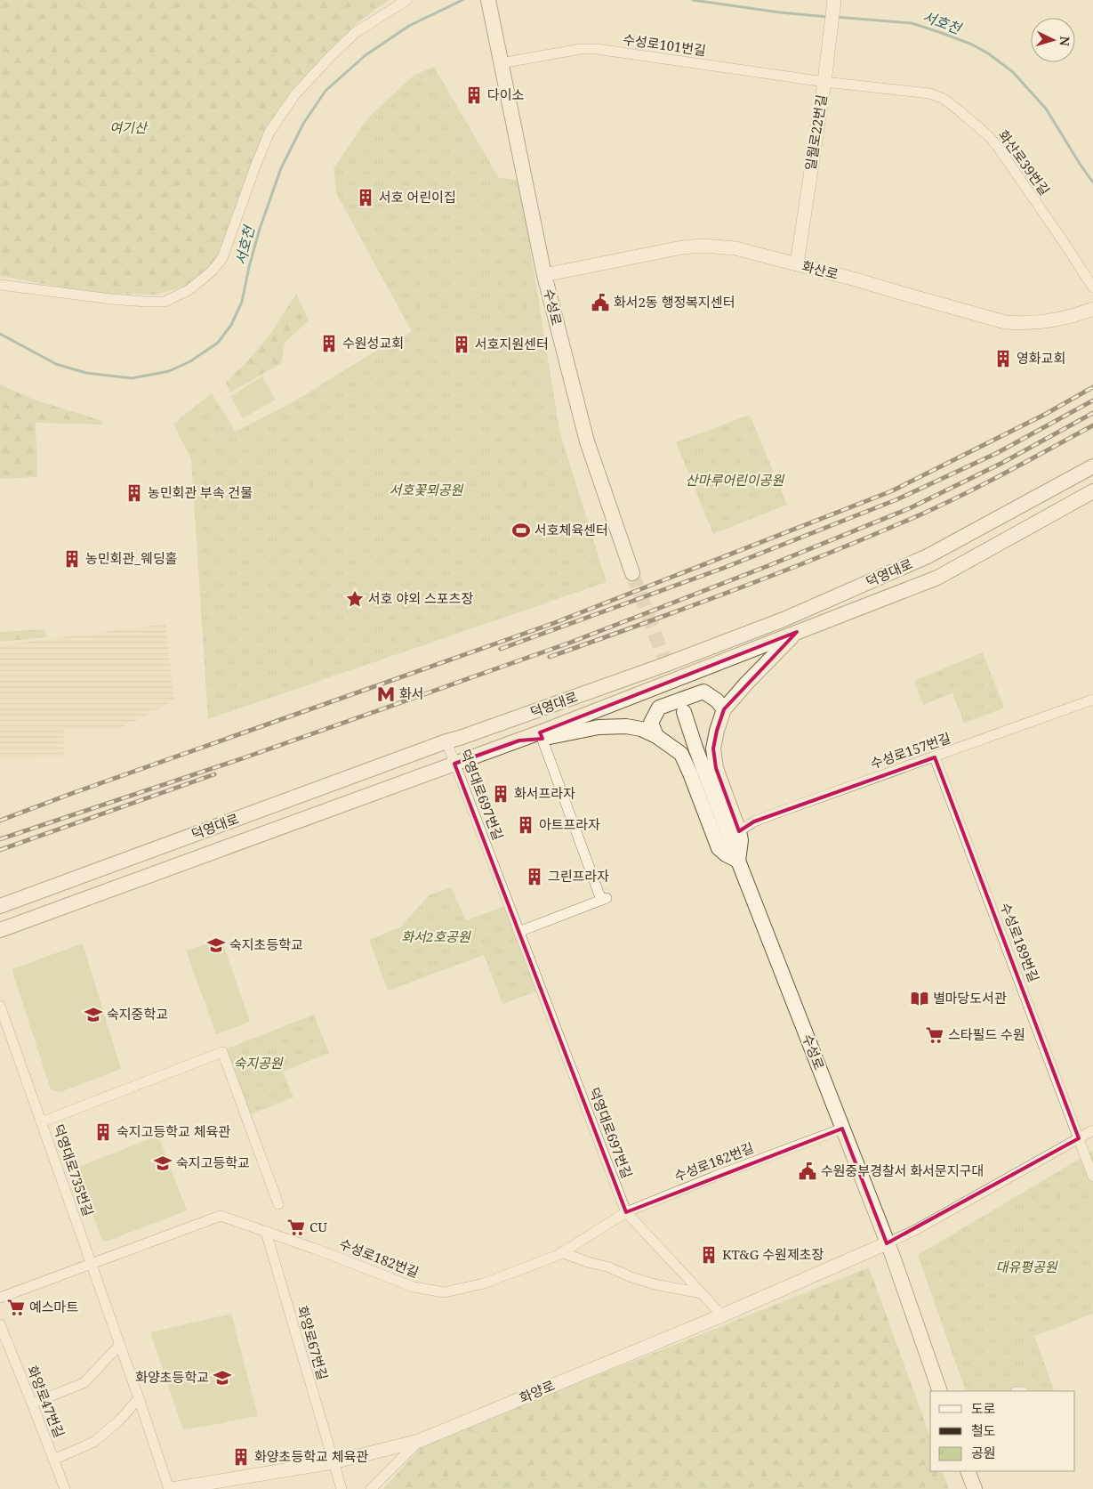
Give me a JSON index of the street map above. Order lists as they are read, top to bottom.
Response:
{
  "streets": {
    "main road": ["수성로", "덕영대로"],
    "street": [
      "수성로101번길",
      "일월로22번길",
      "화산로39번길",
      "화산로",
      "수성로157번길",
      "덕영대로697번길",
      "수성로189번길",
      "수성로182번길",
      "덕영대로735번길",
      "화양로67번길",
      "화양로",
      "화양로47번길"
    ]
  },
  "crossings": [
    ["수성로101번길", "일월로22번길"],
    ["수성로101번길", "화산로39번길"],
    ["수성로101번길", "수성로"],
    ["일월로22번길", "화산로39번길"],
    ["일월로22번길", "화산로"],
    ["화산로", "수성로"],
    ["수성로", "수성로182번길"],
    ["수성로", "화양로"],
    ["덕영대로", "덕영대로697번길"],
    ["수성로157번길", "수성로189번길"],
    ["덕영대로697번길", "수성로182번길"],
    ["덕영대로697번길", "화양로"],
    ["수성로182번길", "덕영대로735번길"],
    ["수성로182번길", "화양로67번길"],
    ["덕영대로735번길", "화양로"],
    ["화양로67번길", "화양로"]
  ],
  "water": ["서호천"],
  "parks": [
    "여기산",
    "산마루어린이공원",
    "서호꽃뫼공원",
    "화서2호공원",
    "숙지공원",
    "대유평공원"
  ],
  "places": {
    "building": [
      "다이소",
      "서호 어린이집",
      "수원성교회",
      "서호지원센터",
      "영화교회",
      "농민회관 부속 건물",
      "농민회관_웨딩홀",
      "화서프라자",
      "아트프라자",
      "그린프라자",
      "숙지고등학교 체육관",
      "KT&G 수원제초장",
      "화양초등학교 체육관"
    ],
    "public building": ["화서2동 행정복지센터", "수원중부경찰서 화서문지구대"],
    "sports": ["서호체육센터"],
    "place": ["서호 야외 스포츠장"],
    "metro station": ["화서"],
    "school or university": [
      "숙지초등학교",
      "숙지중학교",
      "숙지고등학교",
      "화양초등학교"
    ],
    "library": ["별마당도서관"],
    "supermarket": ["스타필드 수원", "CU", "예스마트"]
  },
  "legend": ["도로", "철도", "공원"],
  "north": "right"
}
